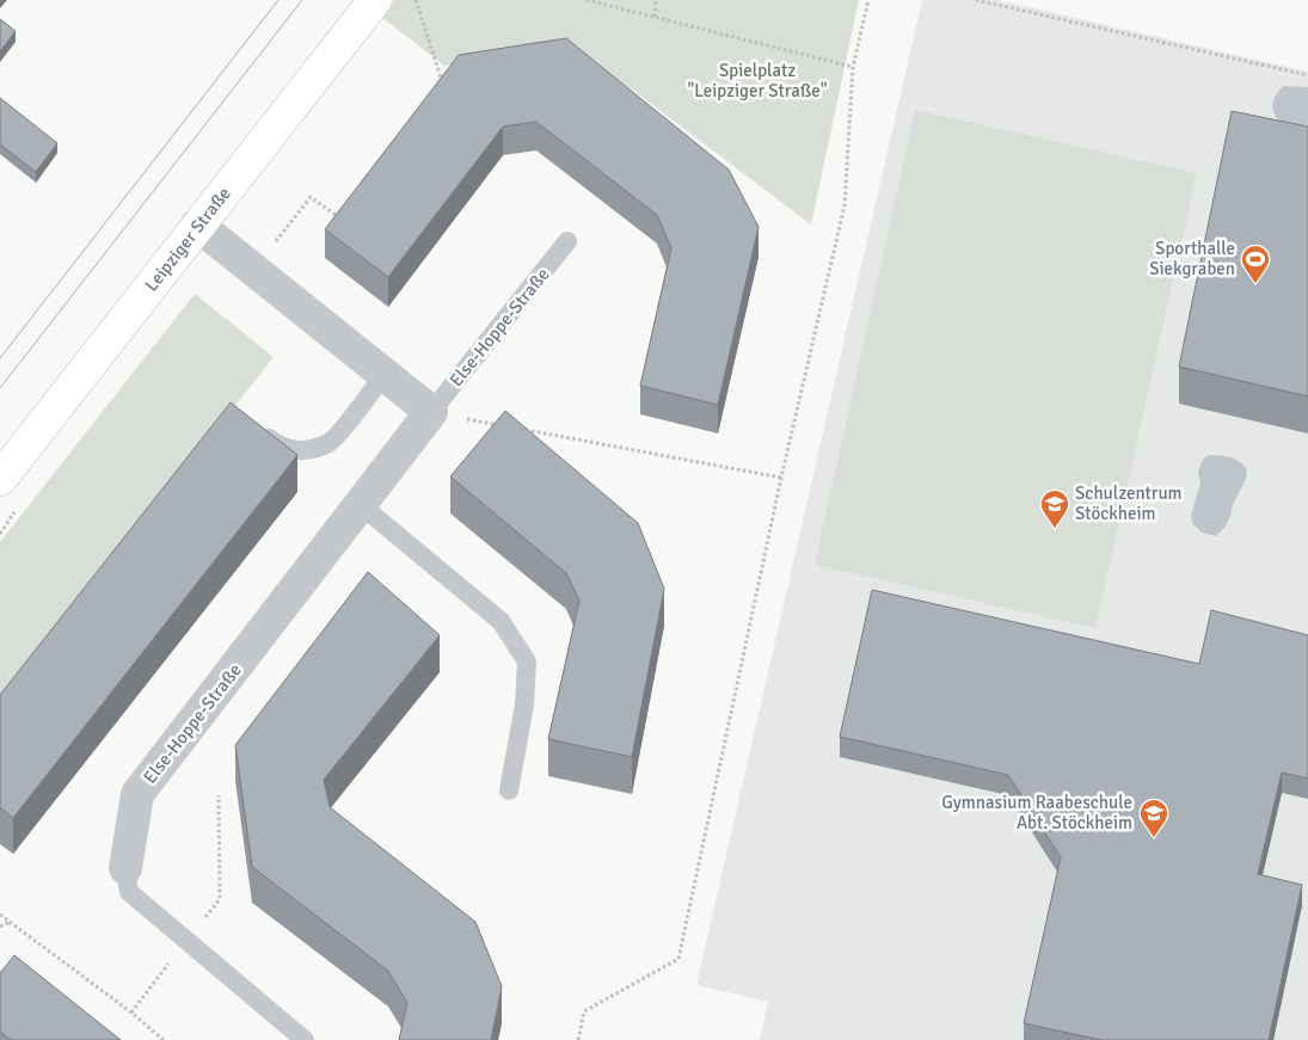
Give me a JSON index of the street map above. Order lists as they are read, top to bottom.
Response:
{
  "streets": {
    "street": ["Leipziger Straße", "Else-Hoppe-Straße"]
  },
  "parks": ["Spielplatz \"Leipziger Straße\""],
  "places": {
    "sports": ["Sporthalle Siekgraben"],
    "school or university": ["Schulzentrum Stöckheim", "Gymnasium Raabeschule Abt. Stöckheim"]
  }
}
